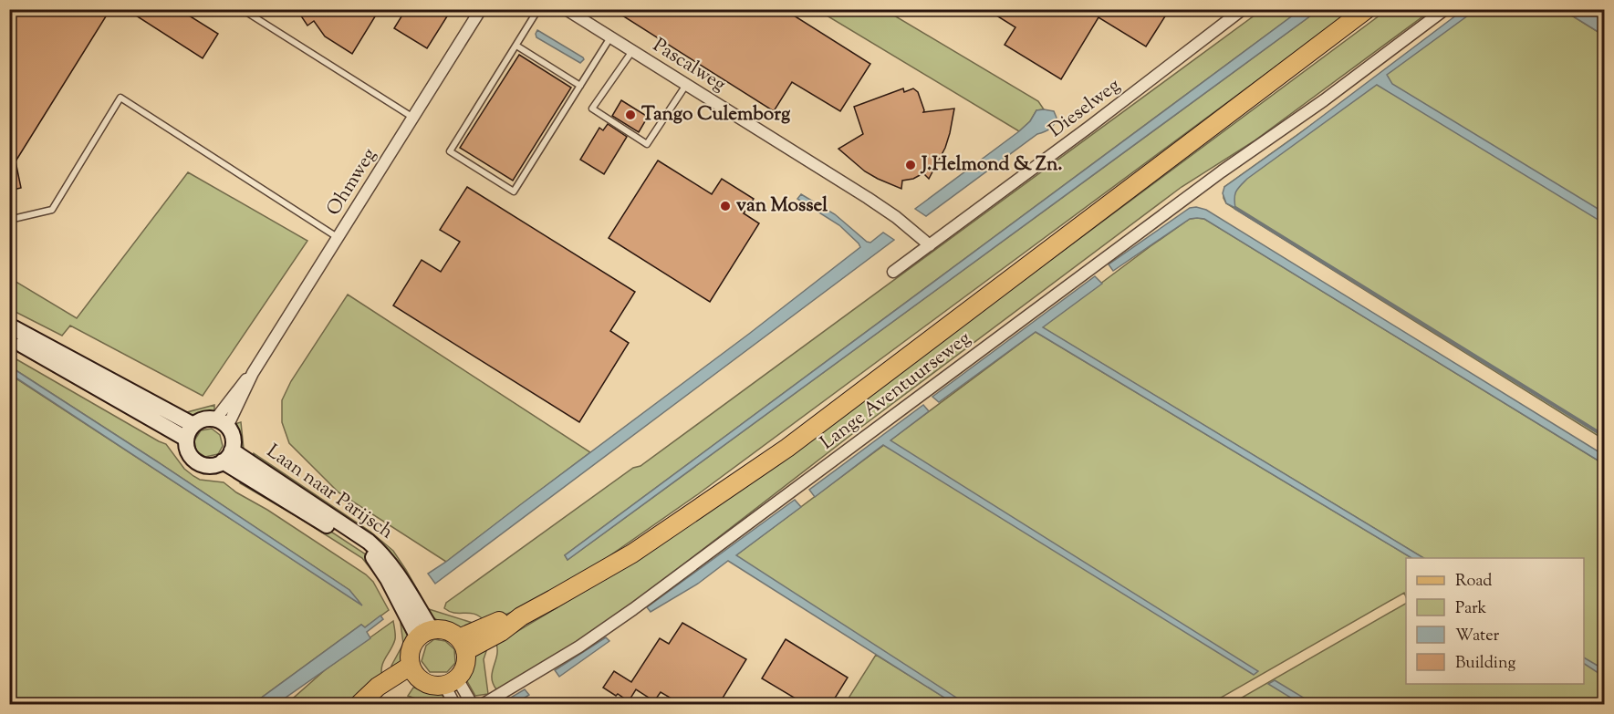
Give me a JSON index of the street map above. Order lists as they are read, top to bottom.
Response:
{
  "streets": {
    "street": [
      "Pascalweg",
      "Dieselweg",
      "Ohmweg",
      "Lange Aventuurseweg",
      "Laan naar Parijsch"
    ]
  },
  "crossings": [
    ["Pascalweg", "Dieselweg"],
    ["Ohmweg", "Laan naar Parijsch"]
  ],
  "places": ["Tango Culemborg", "J.Helmond & Zn.", "van Mossel"],
  "legend": [
    "Road",
    "Park",
    "Water",
    "Building"
  ]
}
